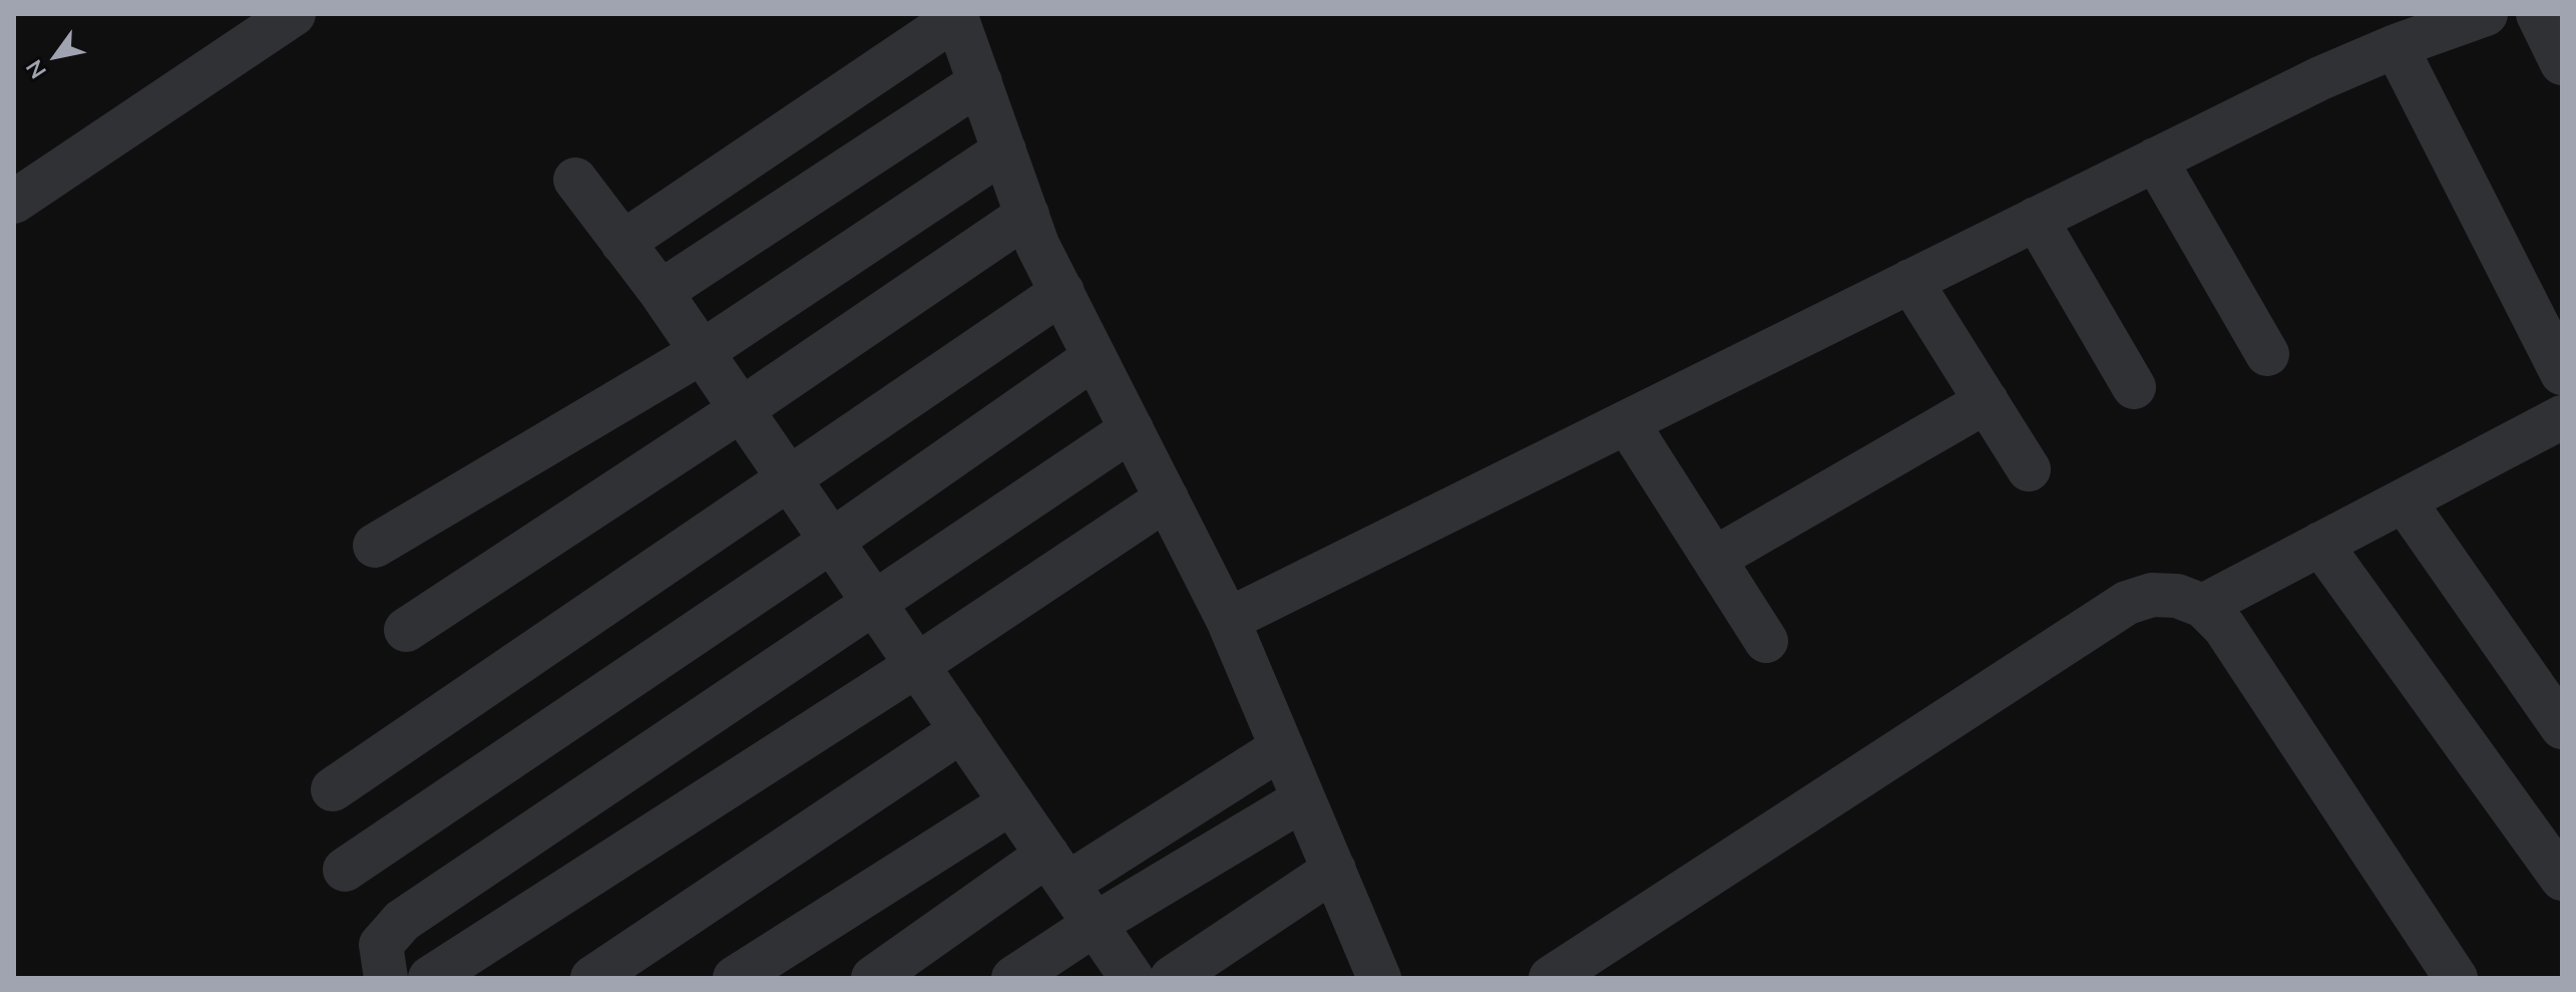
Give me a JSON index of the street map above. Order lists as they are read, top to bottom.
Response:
{
  "north": "bottom left"
}
